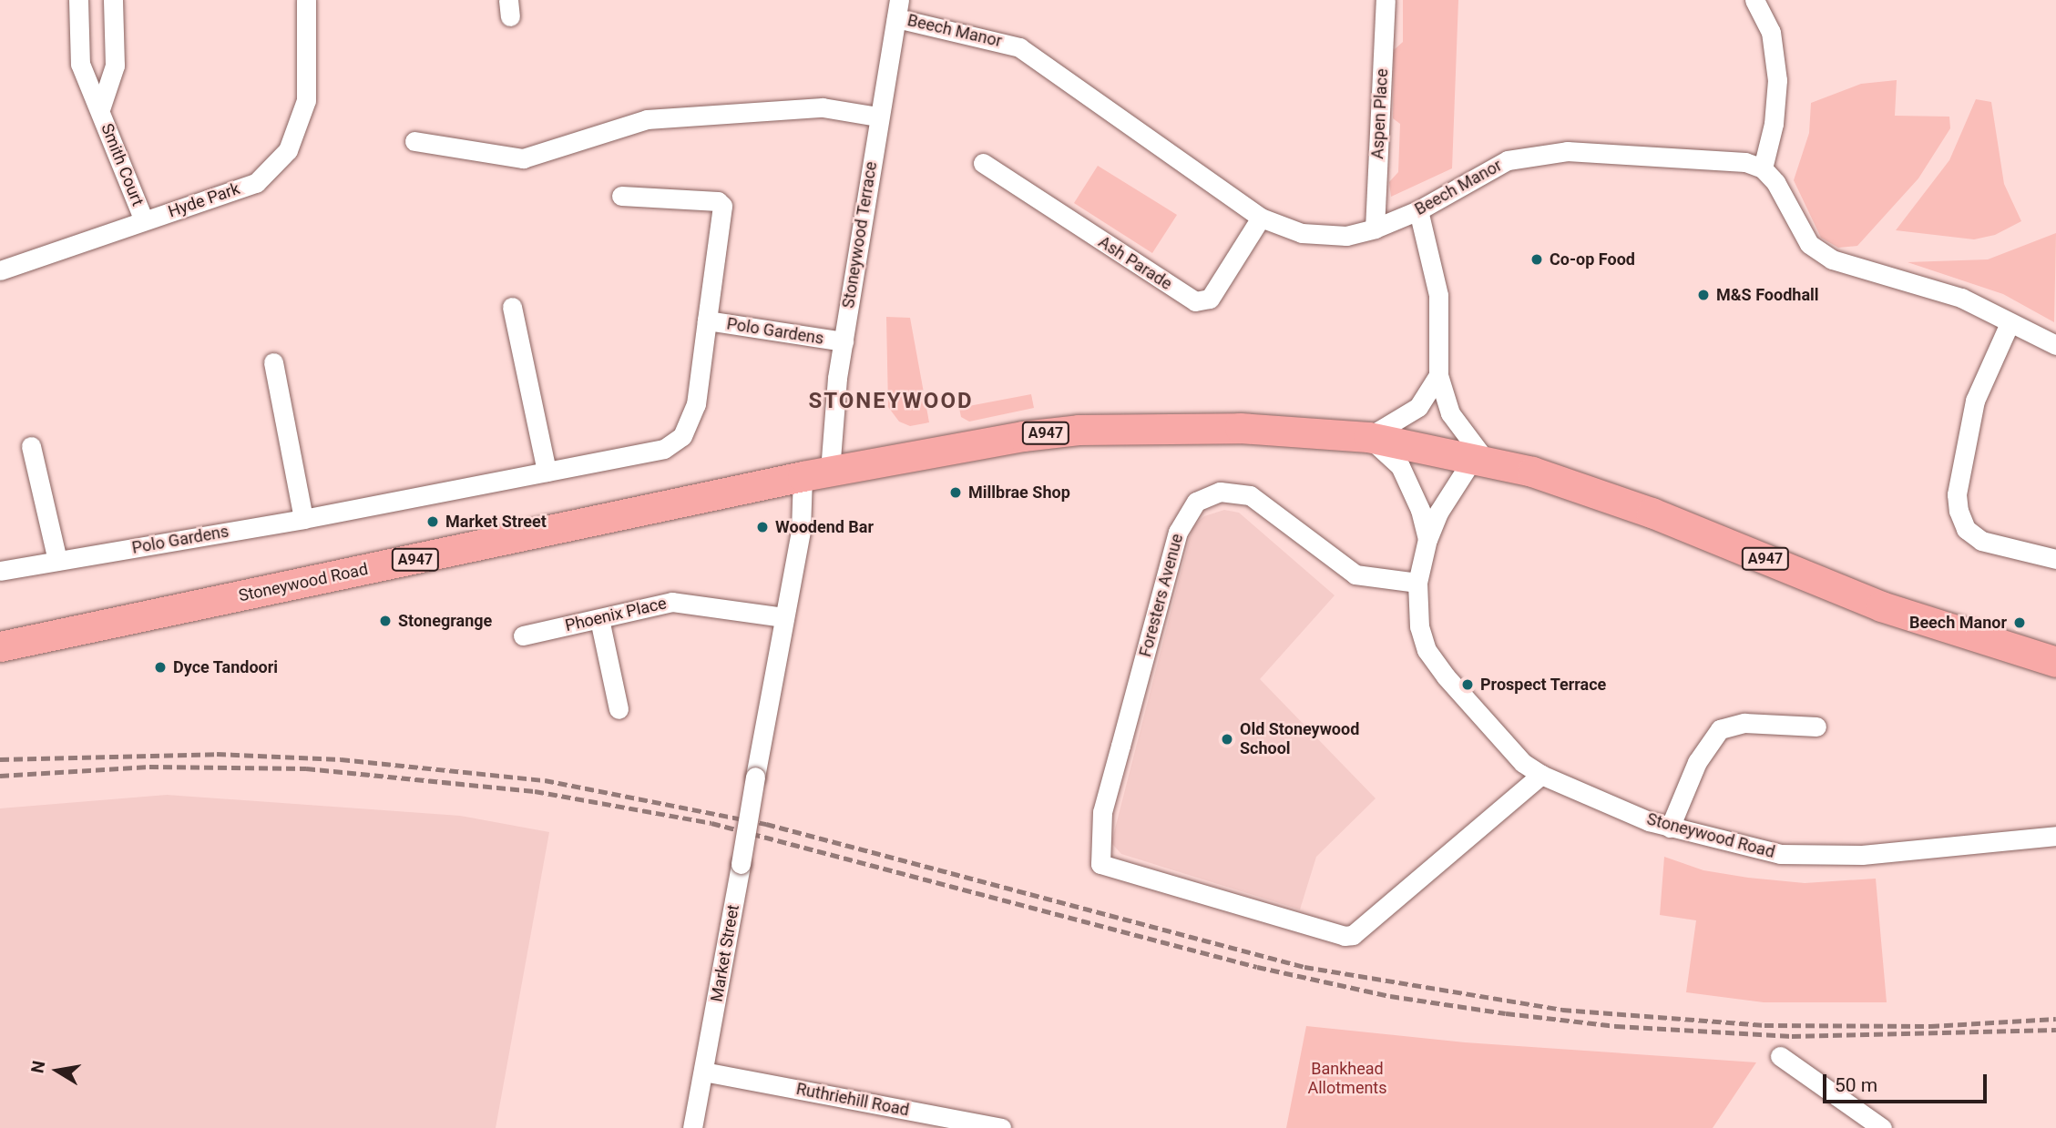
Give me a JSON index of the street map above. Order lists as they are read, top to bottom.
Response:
{
  "streets": {
    "main road": ["A947", "Stoneywood Road"],
    "street": [
      "Beech Manor",
      "Aspen Place",
      "Smith Court",
      "Hyde Park",
      "Stoneywood Terrace",
      "Ash Parade",
      "Polo Gardens",
      "Foresters Avenue",
      "Phoenix Place",
      "Market Street",
      "Ruthriehill Road"
    ]
  },
  "crossings": [
    ["Beech Manor", "Aspen Place"],
    ["Beech Manor", "Stoneywood Terrace"],
    ["Beech Manor", "Ash Parade"],
    ["Smith Court", "Hyde Park"],
    ["Stoneywood Terrace", "Polo Gardens"],
    ["Stoneywood Terrace", "A947"],
    ["Stoneywood Terrace", "Stoneywood Road"],
    ["Stoneywood Terrace", "Market Street"],
    ["A947", "Stoneywood Road"],
    ["A947", "Market Street"],
    ["Stoneywood Road", "Foresters Avenue"],
    ["Stoneywood Road", "Market Street"],
    ["Phoenix Place", "Market Street"],
    ["Market Street", "Ruthriehill Road"]
  ],
  "districts": ["STONEYWOOD"],
  "parks": ["Bankhead Allotments"],
  "places": [
    "Co-op Food",
    "M&S Foodhall",
    "Millbrae Shop",
    "Market Street",
    "Woodend Bar",
    "Stonegrange",
    "Beech Manor",
    "Dyce Tandoori",
    "Prospect Terrace",
    "Old Stoneywood School"
  ],
  "scale_bar": "50 m",
  "north": "left"
}
